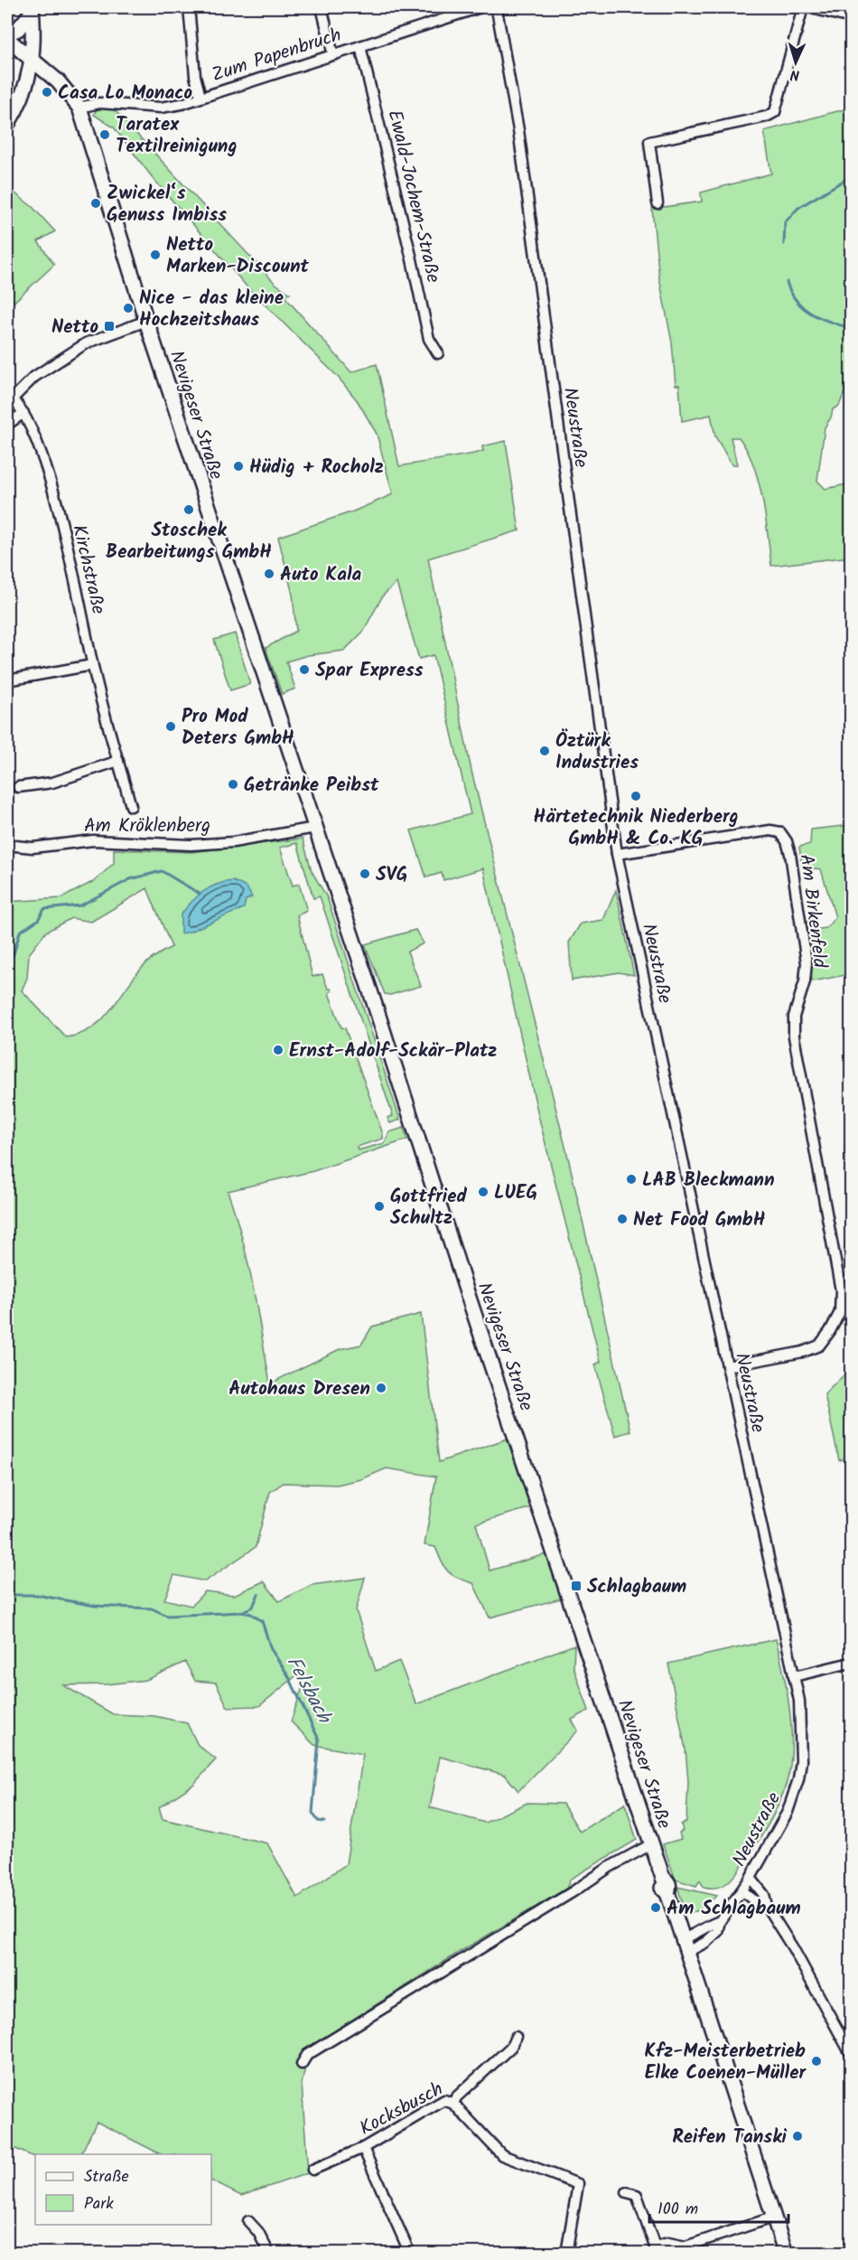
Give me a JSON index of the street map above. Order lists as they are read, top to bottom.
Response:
{
  "streets": {
    "main road": ["Nevigeser Straße"],
    "street": [
      "Zum Papenbruch",
      "Ewald-Jochem-Straße",
      "Neustraße",
      "Kirchstraße",
      "Am Kröklenberg",
      "Am Birkenfeld",
      "Kocksbusch"
    ]
  },
  "crossings": [
    ["Zum Papenbruch", "Ewald-Jochem-Straße"],
    ["Zum Papenbruch", "Nevigeser Straße"],
    ["Nevigeser Straße", "Neustraße"],
    ["Nevigeser Straße", "Am Kröklenberg"],
    ["Neustraße", "Am Birkenfeld"]
  ],
  "water": ["Felsbach"],
  "places": {
    "other": [
      "Casa Lo Monaco",
      "Taratex Textilreinigung",
      "Zwickel‘s Genuss Imbiss",
      "Netto Marken-Discount",
      "Nice - das kleine Hochzeitshaus",
      "Hüdig + Rocholz",
      "Stoschek Bearbeitungs GmbH",
      "Auto Kala",
      "Spar Express",
      "Pro Mod Deters GmbH",
      "Öztürk Industries",
      "Getränke Peibst",
      "Härtetechnik Niederberg GmbH & Co. KG",
      "SVG",
      "Ernst-Adolf-Sckär-Platz",
      "LAB Bleckmann",
      "LUEG",
      "Gottfried Schultz",
      "Net Food GmbH",
      "Autohaus Dresen",
      "Am Schlagbaum",
      "Kfz-Meisterbetrieb Elke Coenen-Müller",
      "Reifen Tanski"
    ],
    "transit": ["Netto", "Schlagbaum"]
  },
  "legend": ["Straße", "Park"],
  "scale_bar": "100 m",
  "north": "bottom"
}
